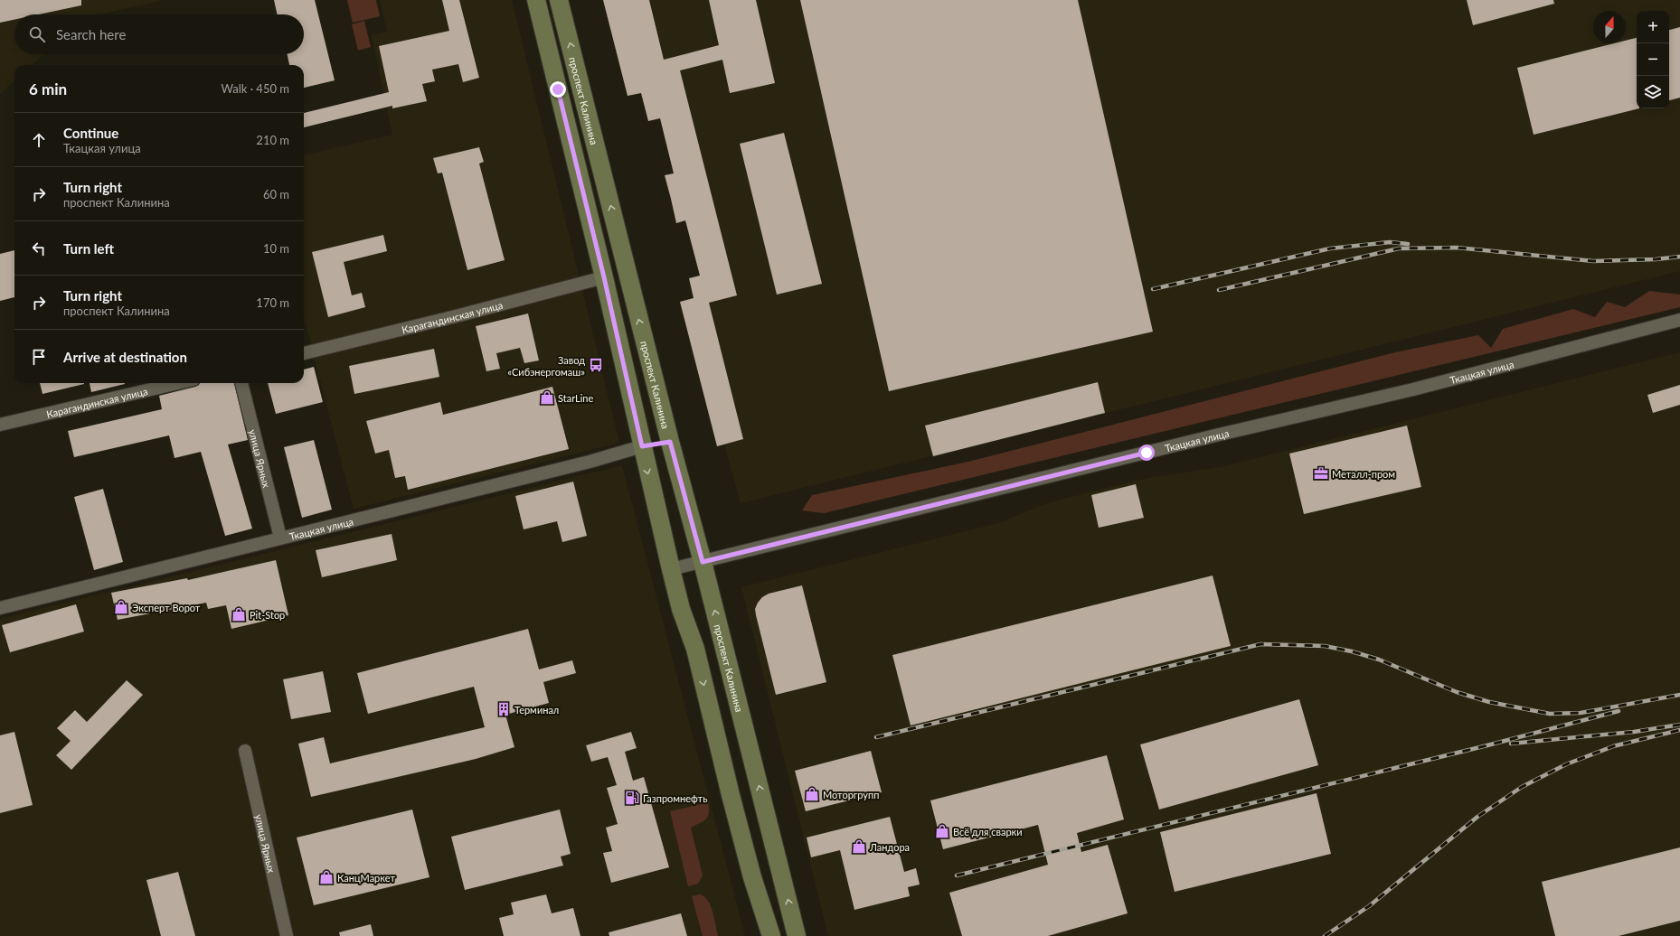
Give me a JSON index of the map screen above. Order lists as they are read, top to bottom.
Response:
{
  "streets": {
    "main road": ["проспект Калинина"],
    "street": ["Карагандинская улица", "Ткацкая улица", "улица Ярных"]
  },
  "crossings": [
    ["проспект Калинина", "Ткацкая улица"],
    ["Ткацкая улица", "улица Ярных"]
  ],
  "places": {
    "bus stop": ["Завод «Сибэнергомаш»"],
    "shop": [
      "StarLine",
      "Эксперт Ворот",
      "Pit-Stop",
      "Моторгрупп",
      "Всё для сварки",
      "Ландора",
      "КанцМаркет"
    ],
    "office": ["Металл-пром"],
    "building": ["Терминал"],
    "fuel station": ["Газпромнефть"]
  },
  "north": "top",
  "page": {
    "map_buttons": ["+", "−"],
    "search": "Search here",
    "heading": ["6 min", "Walk · 450 m"],
    "list": [
      ["Continue", "Ткацкая улица", "210 m"],
      ["Turn right", "проспект Калинина", "60 m"],
      ["Turn left", "10 m"],
      ["Turn right", "проспект Калинина", "170 m"],
      "Arrive at destination"
    ]
  }
}
